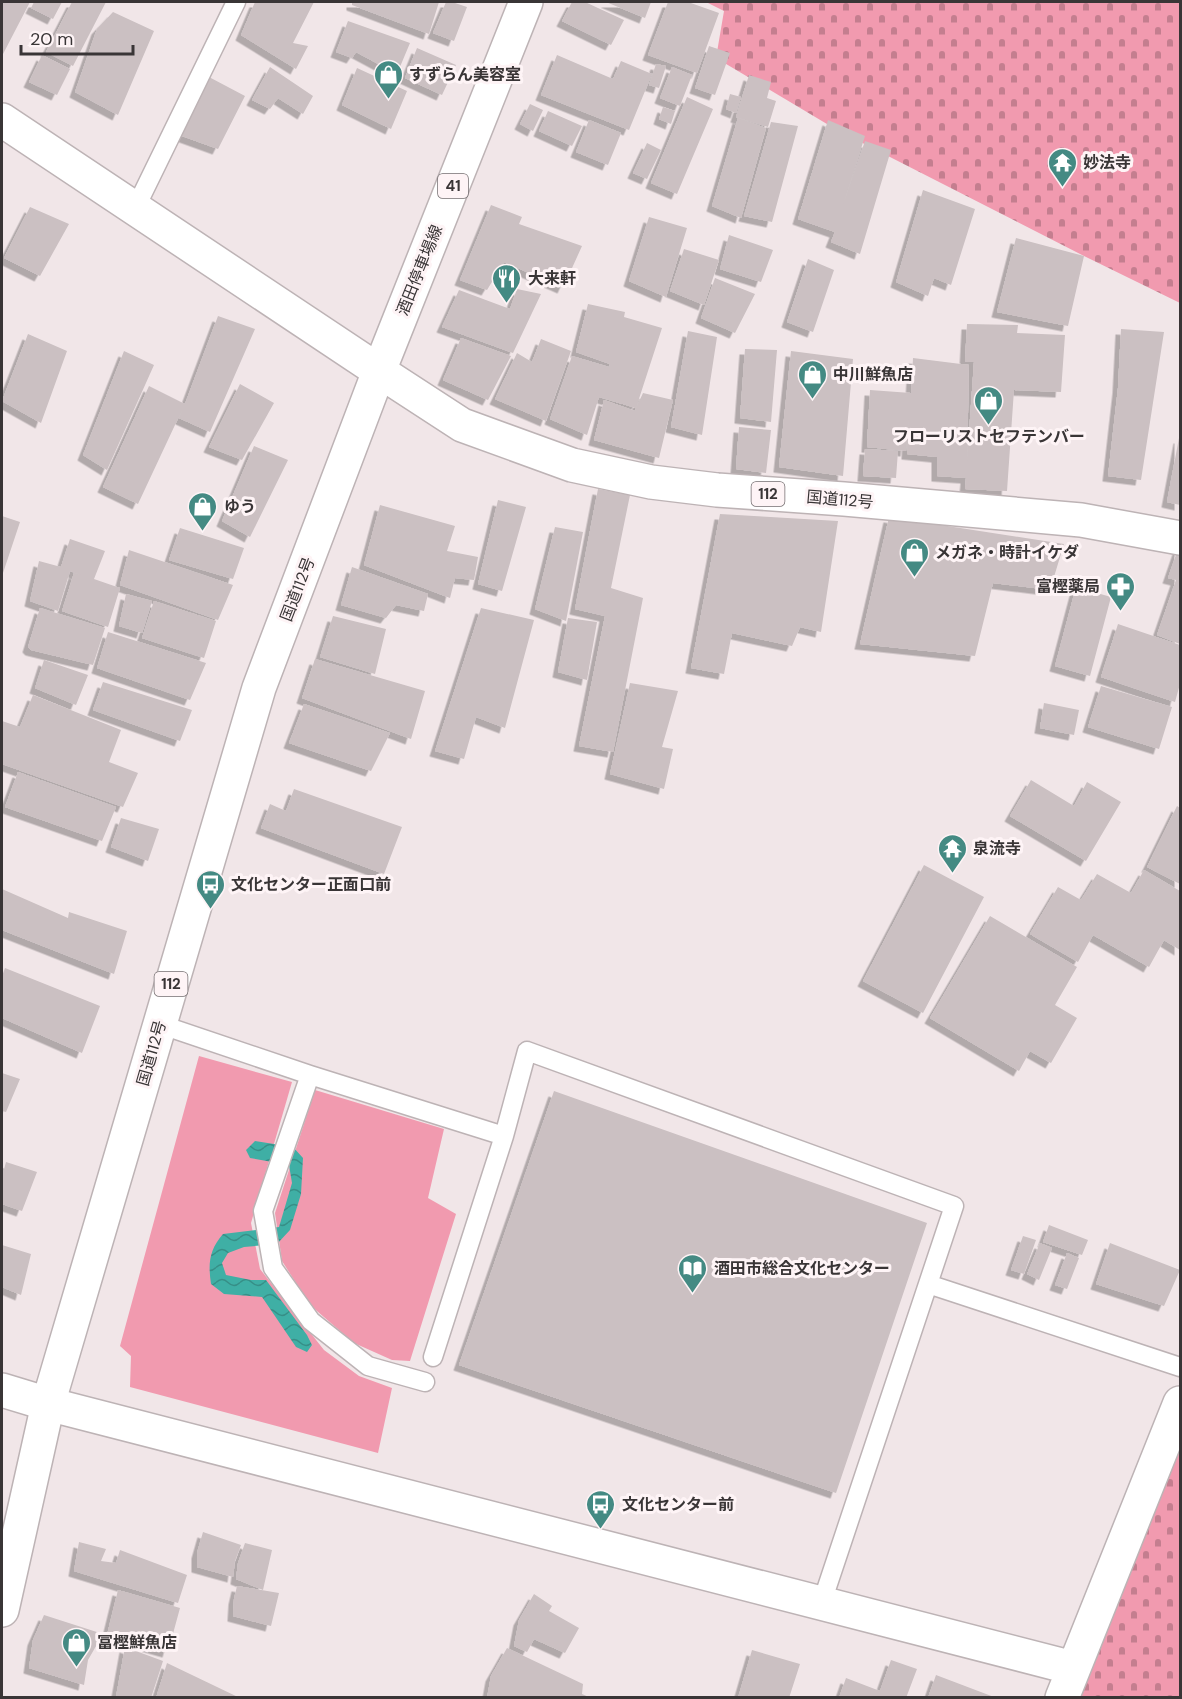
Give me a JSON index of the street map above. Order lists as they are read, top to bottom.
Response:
{
  "streets": {
    "main road": [
      "41",
      "酒田停車場線",
      "112",
      "国道112号"
    ]
  },
  "crossings": [
    ["酒田停車場線", "国道112号"]
  ],
  "places": {
    "shop": [
      "すずらん美容室",
      "中川鮮魚店",
      "フローリストセフテンバー",
      "ゆう",
      "メガネ・時計イケダ",
      "冨樫鮮魚店"
    ],
    "temple": ["妙法寺", "泉流寺"],
    "restaurant": ["大来軒"],
    "pharmacy": ["富樫薬局"],
    "bus stop": ["文化センター正面口前", "文化センター前"],
    "library": ["酒田市総合文化センター"]
  },
  "scale_bar": "20 m"
}
